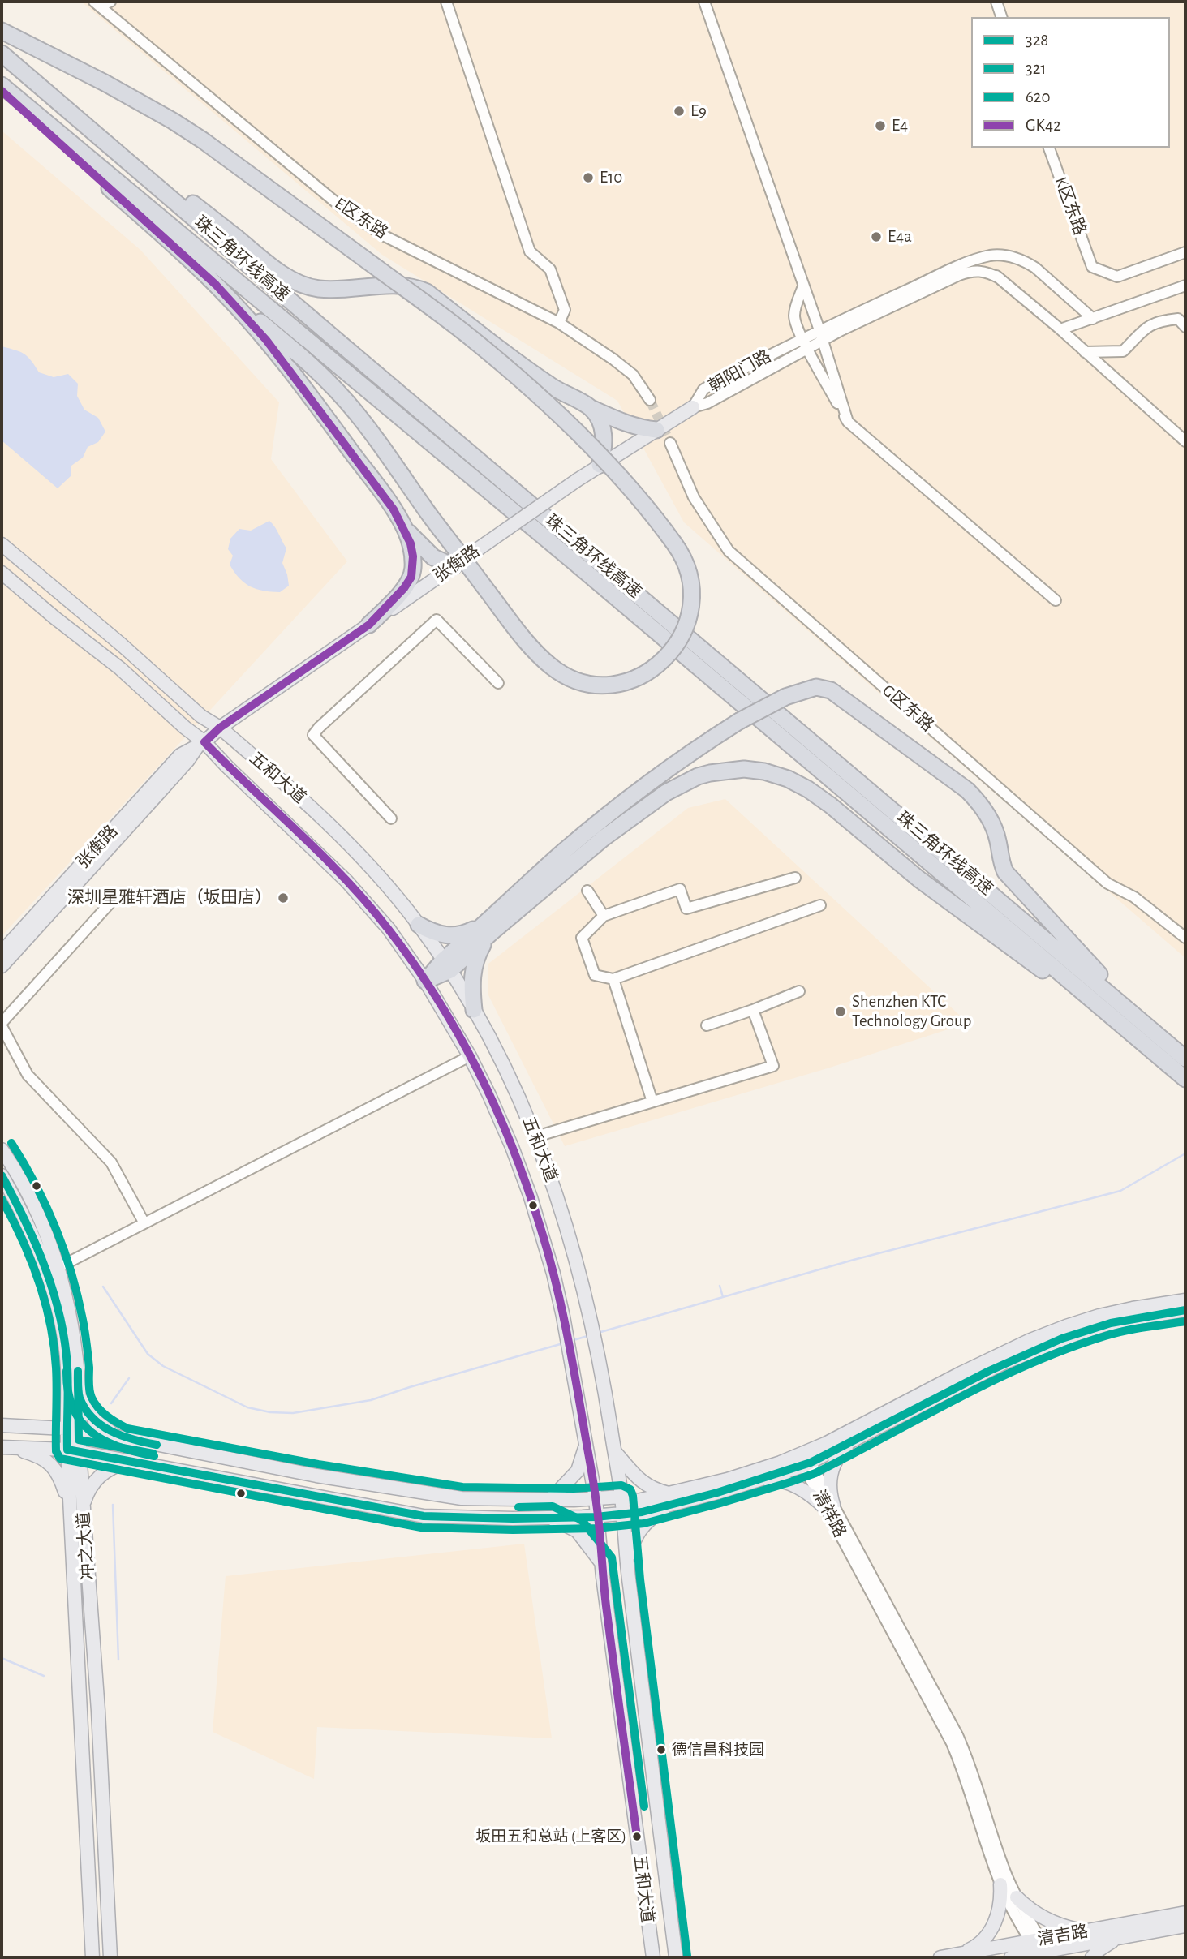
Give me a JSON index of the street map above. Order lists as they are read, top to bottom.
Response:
{
  "streets": {
    "highway": ["珠三角环线高速"],
    "main road": [
      "张衡路",
      "五和大道",
      "冲之大道",
      "清吉路"
    ],
    "street": [
      "K区东路",
      "E区东路",
      "朝阳门路",
      "G区东路",
      "清祥路"
    ]
  },
  "crossings": [
    ["朝阳门路", "张衡路"],
    ["张衡路", "五和大道"],
    ["清祥路", "清吉路"]
  ],
  "places": [
    "E9",
    "E4",
    "E10",
    "E4a",
    "深圳星雅轩酒店（坂田店）",
    "Shenzhen KTC Technology Group",
    "德信昌科技园",
    "坂田五和总站 (上客区)"
  ],
  "lines": [
    "transit line GK42",
    "transit line 620",
    "transit line 328",
    "transit line 321"
  ],
  "legend": [
    "328",
    "321",
    "620",
    "GK42"
  ]
}
